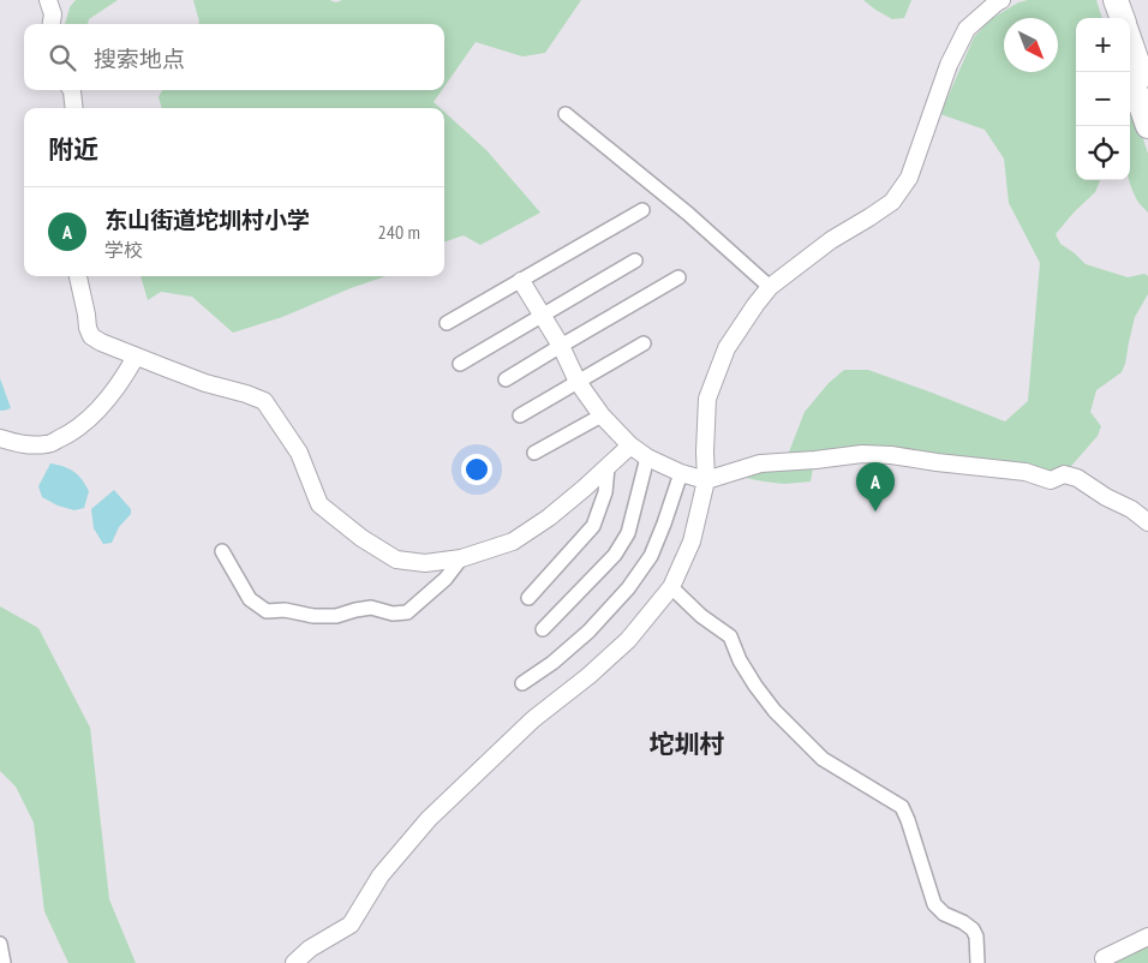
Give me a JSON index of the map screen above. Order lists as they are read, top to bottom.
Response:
{
  "districts": ["坨圳村"],
  "north": "bottom right",
  "page": {
    "map_buttons": ["+", "−"],
    "search": "搜索地点",
    "heading": "附近",
    "list": [
      {
        "mark": "A",
        "name": "东山街道坨圳村小学",
        "note": "学校",
        "value": "240 m"
      }
    ],
    "pins": "A"
  }
}
